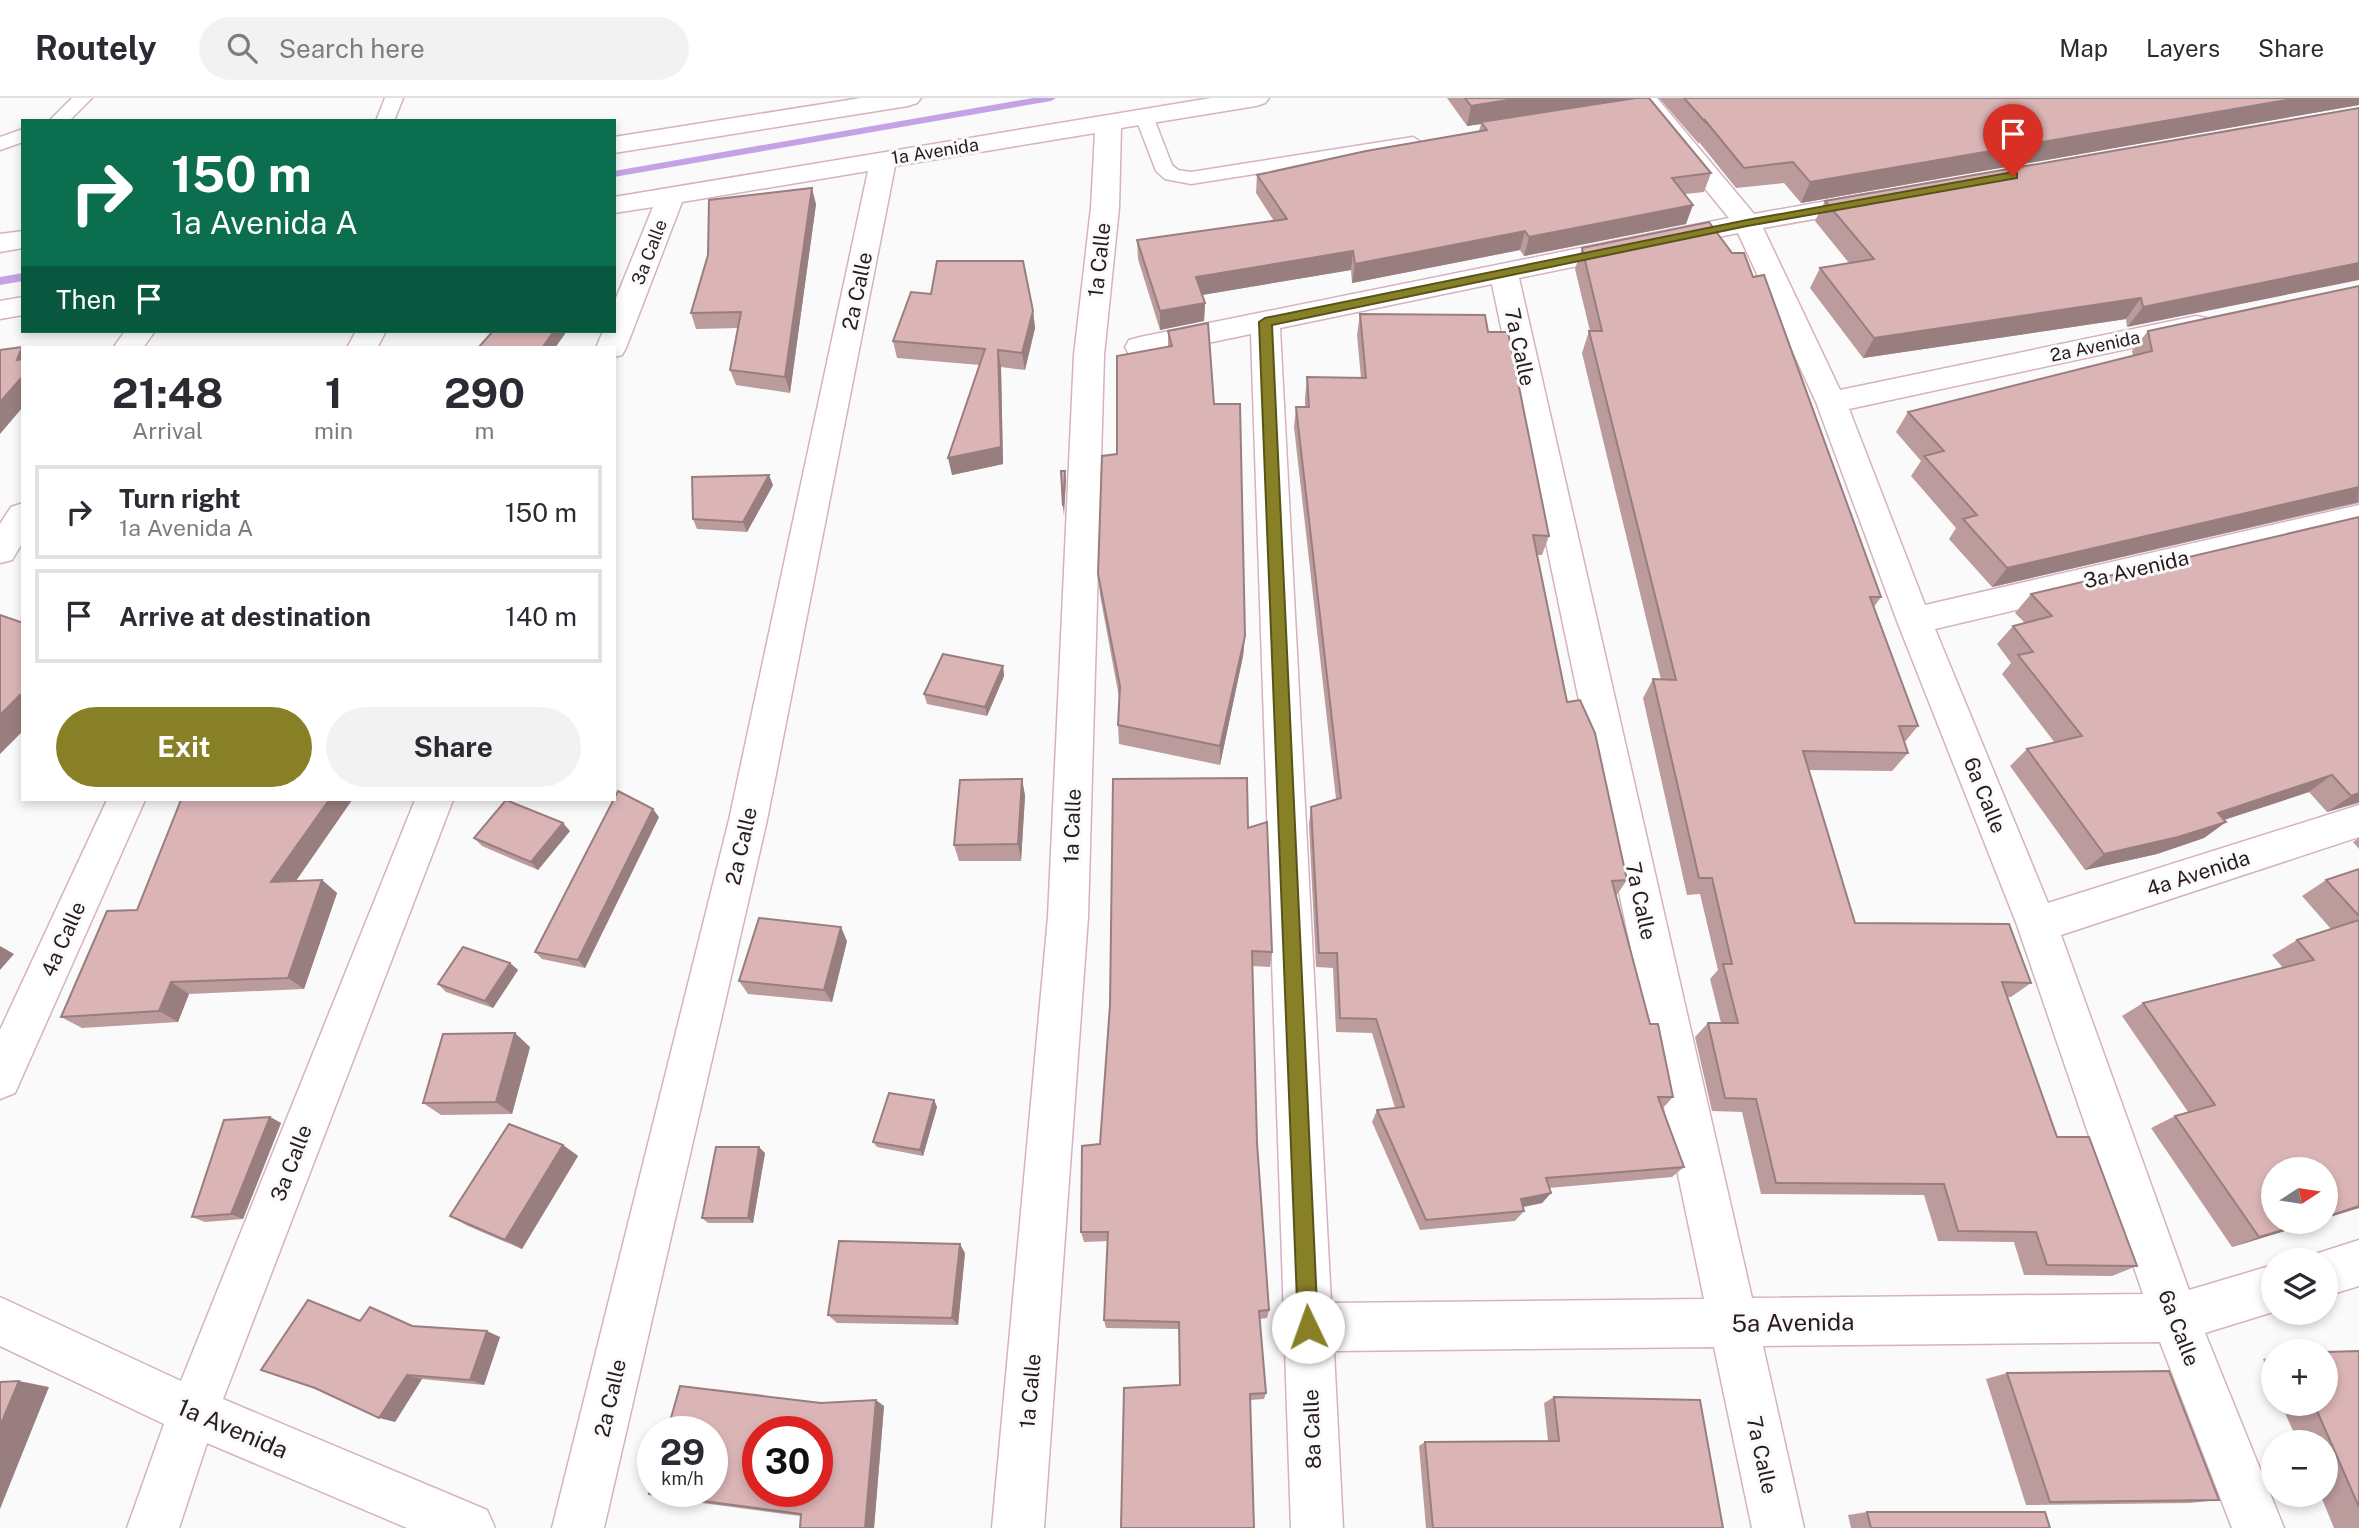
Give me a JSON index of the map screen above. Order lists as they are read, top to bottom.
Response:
{
  "streets": {
    "street": [
      "1a Avenida",
      "3a Calle",
      "1a Calle",
      "2a Calle",
      "2a Avenida",
      "7a Calle",
      "3a Avenida",
      "6a Calle",
      "4a Avenida",
      "4a Calle",
      "5a Avenida",
      "8a Calle"
    ]
  },
  "crossings": [
    ["1a Avenida", "3a Calle"],
    ["1a Avenida", "1a Calle"],
    ["1a Avenida", "2a Calle"],
    ["2a Avenida", "6a Calle"],
    ["7a Calle", "5a Avenida"],
    ["3a Avenida", "6a Calle"],
    ["6a Calle", "4a Avenida"],
    ["6a Calle", "5a Avenida"],
    ["5a Avenida", "8a Calle"]
  ],
  "north": "right",
  "page": {
    "header": "Routely",
    "search": "Search here",
    "nav": ["Map", "Layers", "Share"],
    "turn": ["150 m", "1a Avenida A"],
    "then": "Then",
    "eta": [
      "21:48",
      "Arrival",
      "1",
      "min",
      "290",
      "m"
    ],
    "list": [
      {
        "name": "Turn right",
        "note": "1a Avenida A",
        "value": "150 m"
      },
      {
        "name": "Arrive at destination",
        "value": "140 m"
      }
    ],
    "buttons": ["Exit", "Share"],
    "map_buttons": ["+", "−"],
    "speed": "29 km/h",
    "limit": "30"
  }
}
